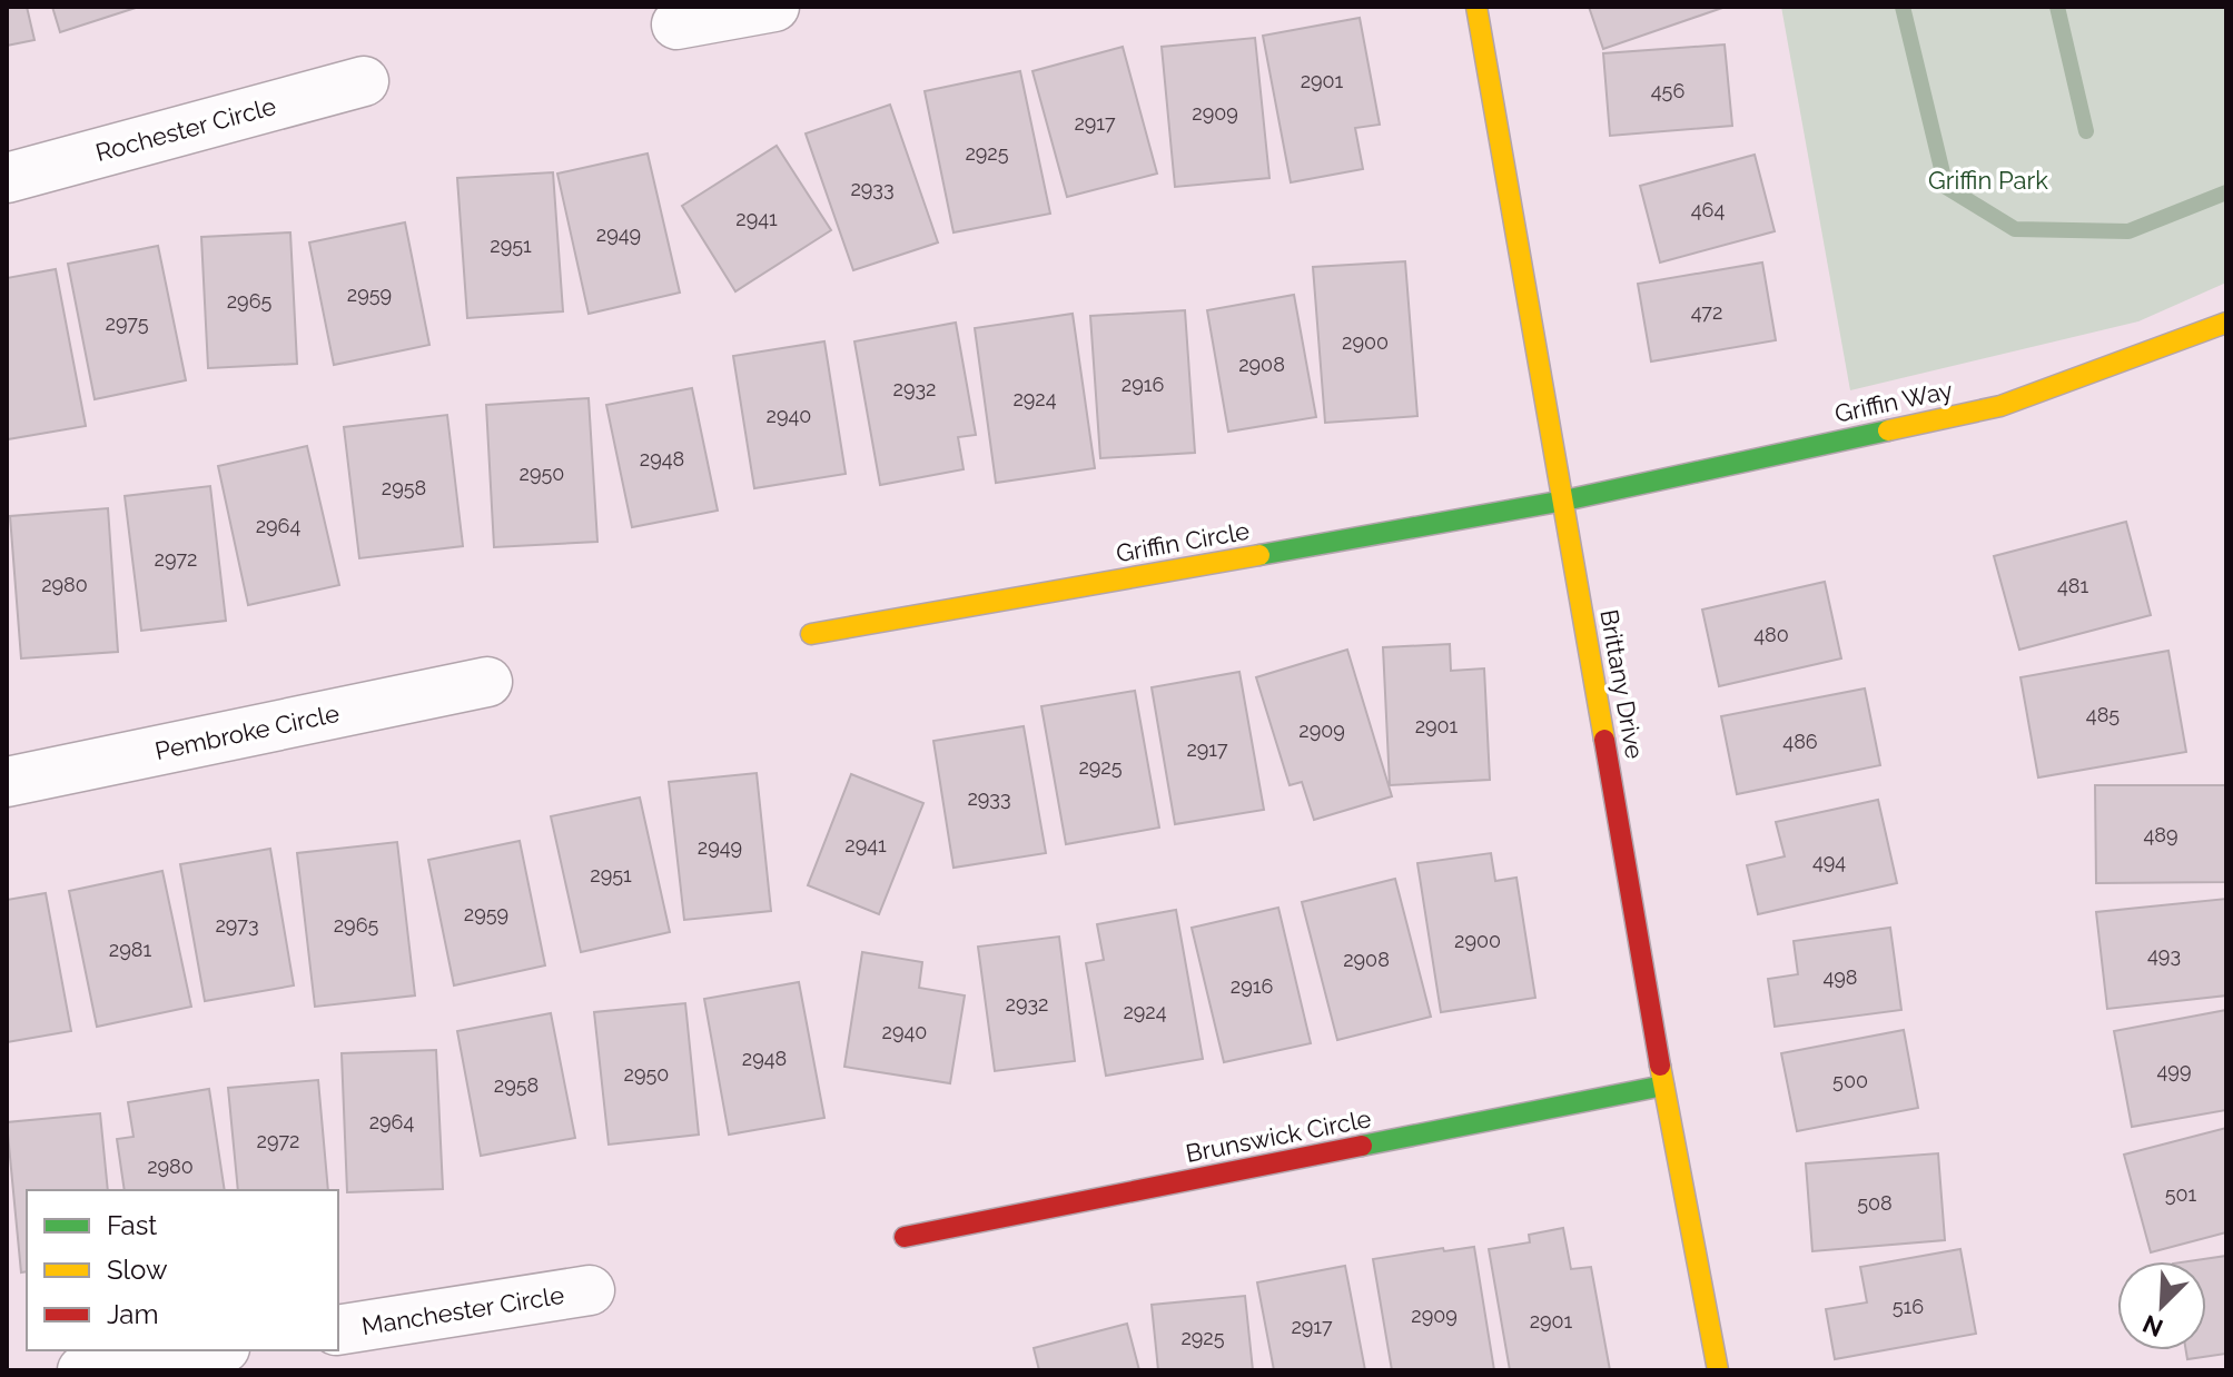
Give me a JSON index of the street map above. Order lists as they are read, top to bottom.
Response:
{
  "streets": {
    "street": [
      "Rochester Circle",
      "Griffin Way",
      "Griffin Circle",
      "Brittany Drive",
      "Pembroke Circle",
      "Brunswick Circle",
      "Manchester Circle"
    ]
  },
  "crossings": [
    ["Griffin Way", "Griffin Circle"],
    ["Griffin Way", "Brittany Drive"],
    ["Griffin Circle", "Brittany Drive"],
    ["Brittany Drive", "Brunswick Circle"]
  ],
  "parks": ["Griffin Park"],
  "house_numbers": [
    "2901",
    "456",
    "2909",
    "2917",
    "2925",
    "2933",
    "464",
    "2941",
    "2949",
    "2951",
    "2959",
    "2965",
    "472",
    "2975",
    "2900",
    "2908",
    "2916",
    "2932",
    "2924",
    "2940",
    "2948",
    "2950",
    "2958",
    "2964",
    "2972",
    "2980",
    "481",
    "480",
    "485",
    "2901",
    "2909",
    "486",
    "2917",
    "2925",
    "2933",
    "489",
    "2941",
    "2949",
    "494",
    "2951",
    "2959",
    "2973",
    "2965",
    "2900",
    "2981",
    "493",
    "2908",
    "498",
    "2916",
    "2932",
    "2924",
    "2940",
    "2948",
    "499",
    "2950",
    "500",
    "2958",
    "2964",
    "2972",
    "2980",
    "501",
    "508",
    "516",
    "2909",
    "2901",
    "2917",
    "2925"
  ],
  "legend": ["Fast", "Slow", "Jam"],
  "north": "bottom left"
}
